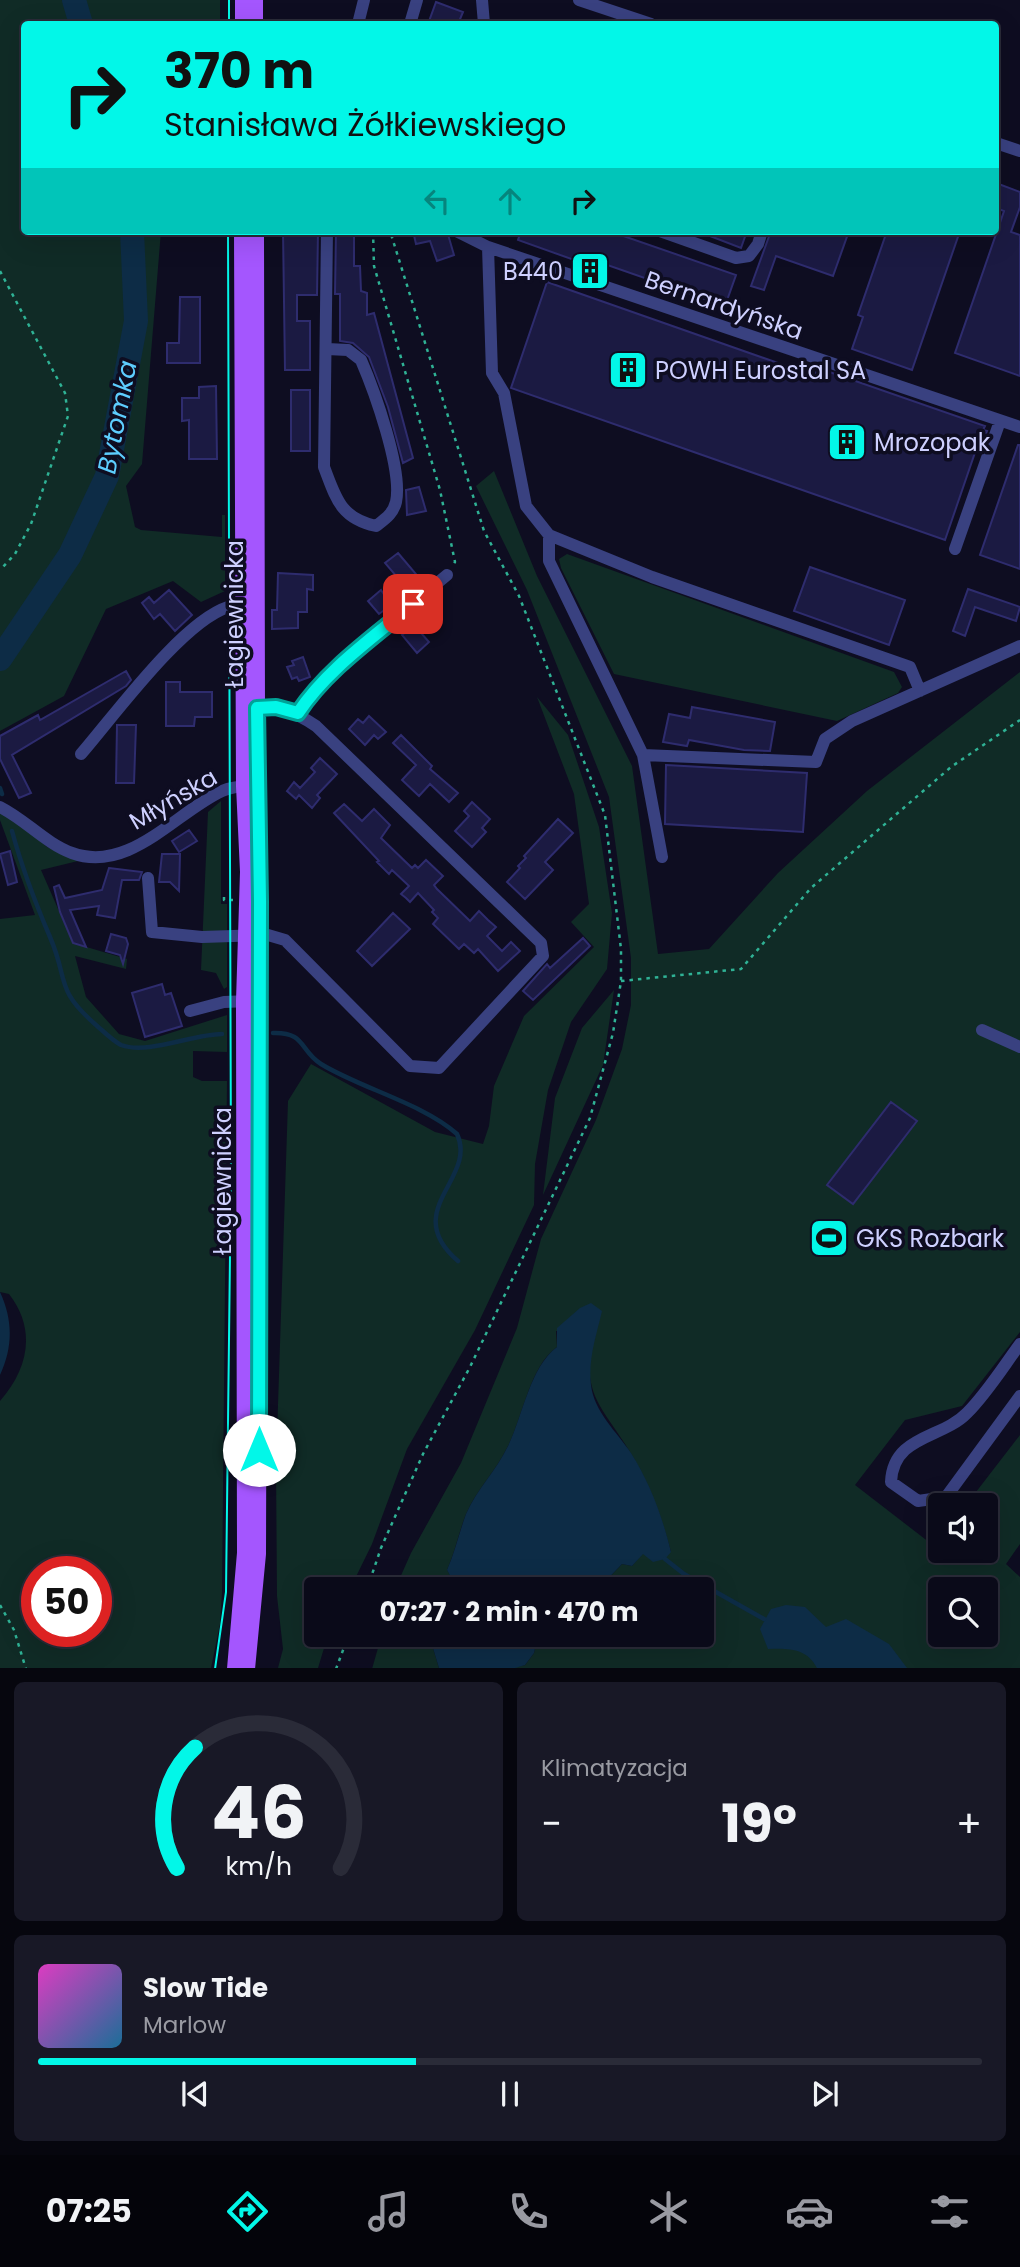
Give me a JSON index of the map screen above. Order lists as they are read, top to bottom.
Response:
{
  "streets": {
    "main road": ["Łagiewnicka"],
    "street": ["Bernardyńska", "Młyńska"]
  },
  "crossings": [
    ["Łagiewnicka", "Młyńska"]
  ],
  "water": ["Bytomka"],
  "places": {
    "building": ["B440", "POWH Eurostal SA", "Mrozopak"],
    "sports": ["GKS Rozbark"]
  },
  "page": {
    "turn": ["370 m", "Stanisława Żółkiewskiego"],
    "limit": "50",
    "trip": "07:27 · 2 min · 470 m",
    "tile": "Klimatyzacja",
    "heat": ["−", "19°", "+"],
    "song": ["Slow Tide", "Marlow"],
    "tabs": "07:25",
    "gauge": ["46", "km/h"]
  }
}
